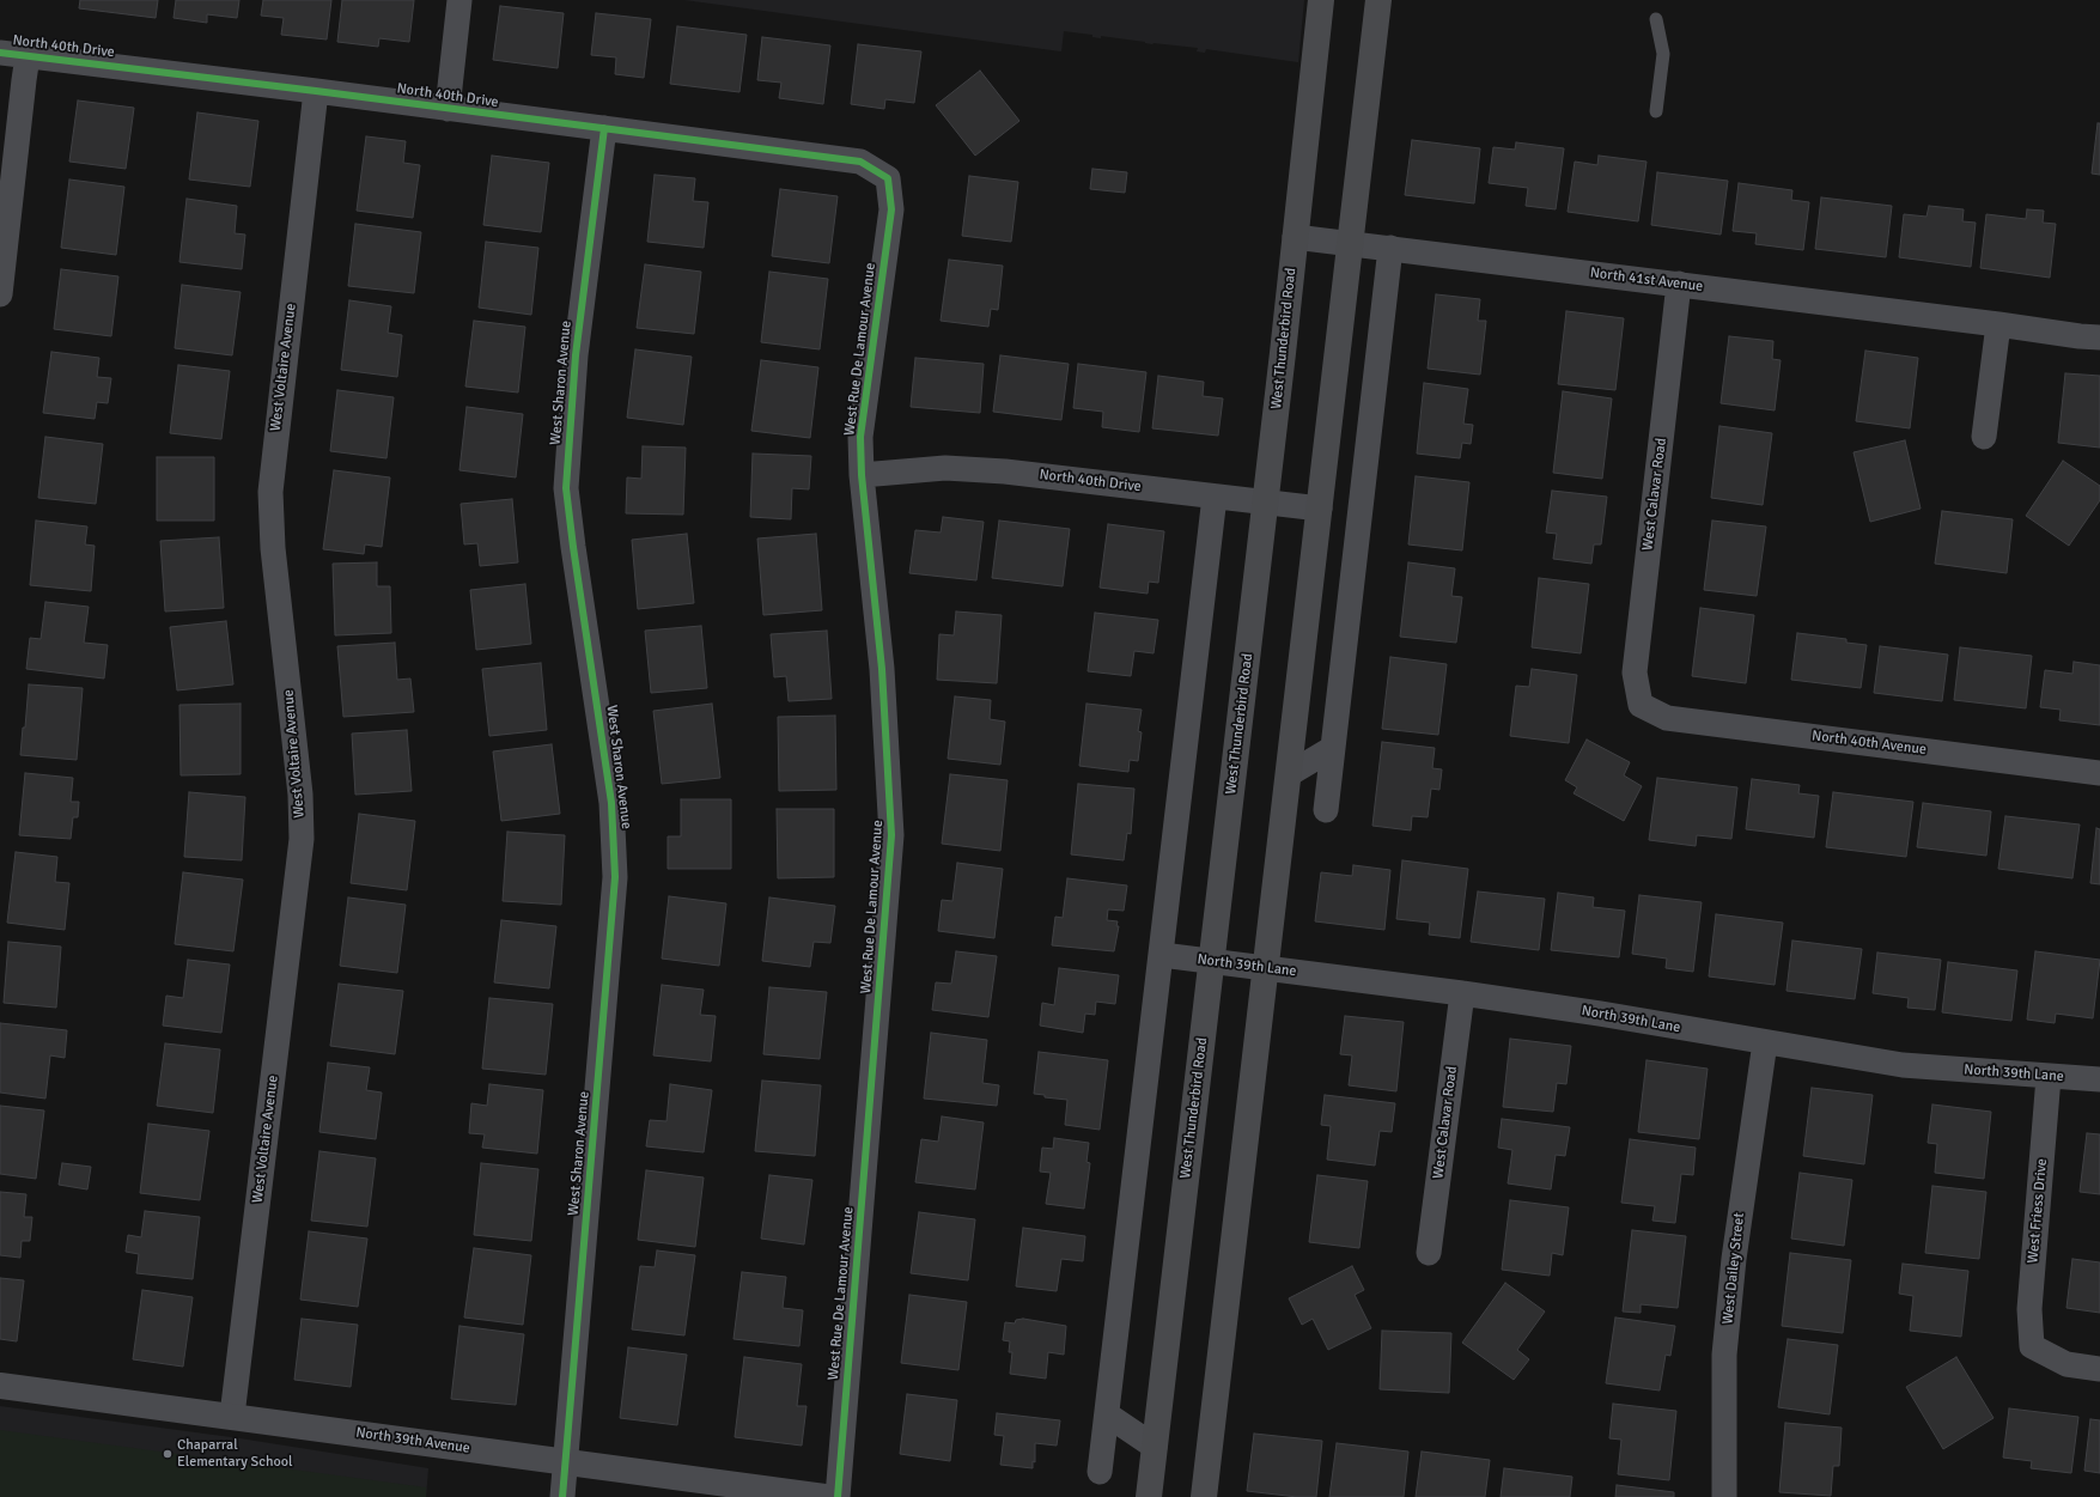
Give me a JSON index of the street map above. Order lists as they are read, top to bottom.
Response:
{
  "streets": {
    "main road": ["West Thunderbird Road"],
    "street": [
      "North 40th Drive",
      "North 41st Avenue",
      "West Rue De Lamour Avenue",
      "West Voltaire Avenue",
      "West Sharon Avenue",
      "West Calavar Road",
      "North 40th Avenue",
      "North 39th Lane",
      "West Friess Drive",
      "West Dailey Street",
      "North 39th Avenue"
    ]
  },
  "crossings": [
    ["North 40th Drive", "West Thunderbird Road"],
    ["North 40th Drive", "West Rue De Lamour Avenue"],
    ["North 40th Drive", "West Voltaire Avenue"],
    ["North 40th Drive", "West Sharon Avenue"],
    ["North 41st Avenue", "West Thunderbird Road"],
    ["North 41st Avenue", "West Calavar Road"],
    ["West Thunderbird Road", "North 39th Lane"],
    ["West Voltaire Avenue", "North 39th Avenue"],
    ["West Sharon Avenue", "North 39th Avenue"],
    ["West Calavar Road", "North 40th Avenue"],
    ["West Calavar Road", "North 39th Lane"],
    ["North 39th Lane", "West Friess Drive"],
    ["North 39th Lane", "West Dailey Street"]
  ],
  "places": ["Chaparral Elementary School"]
}
